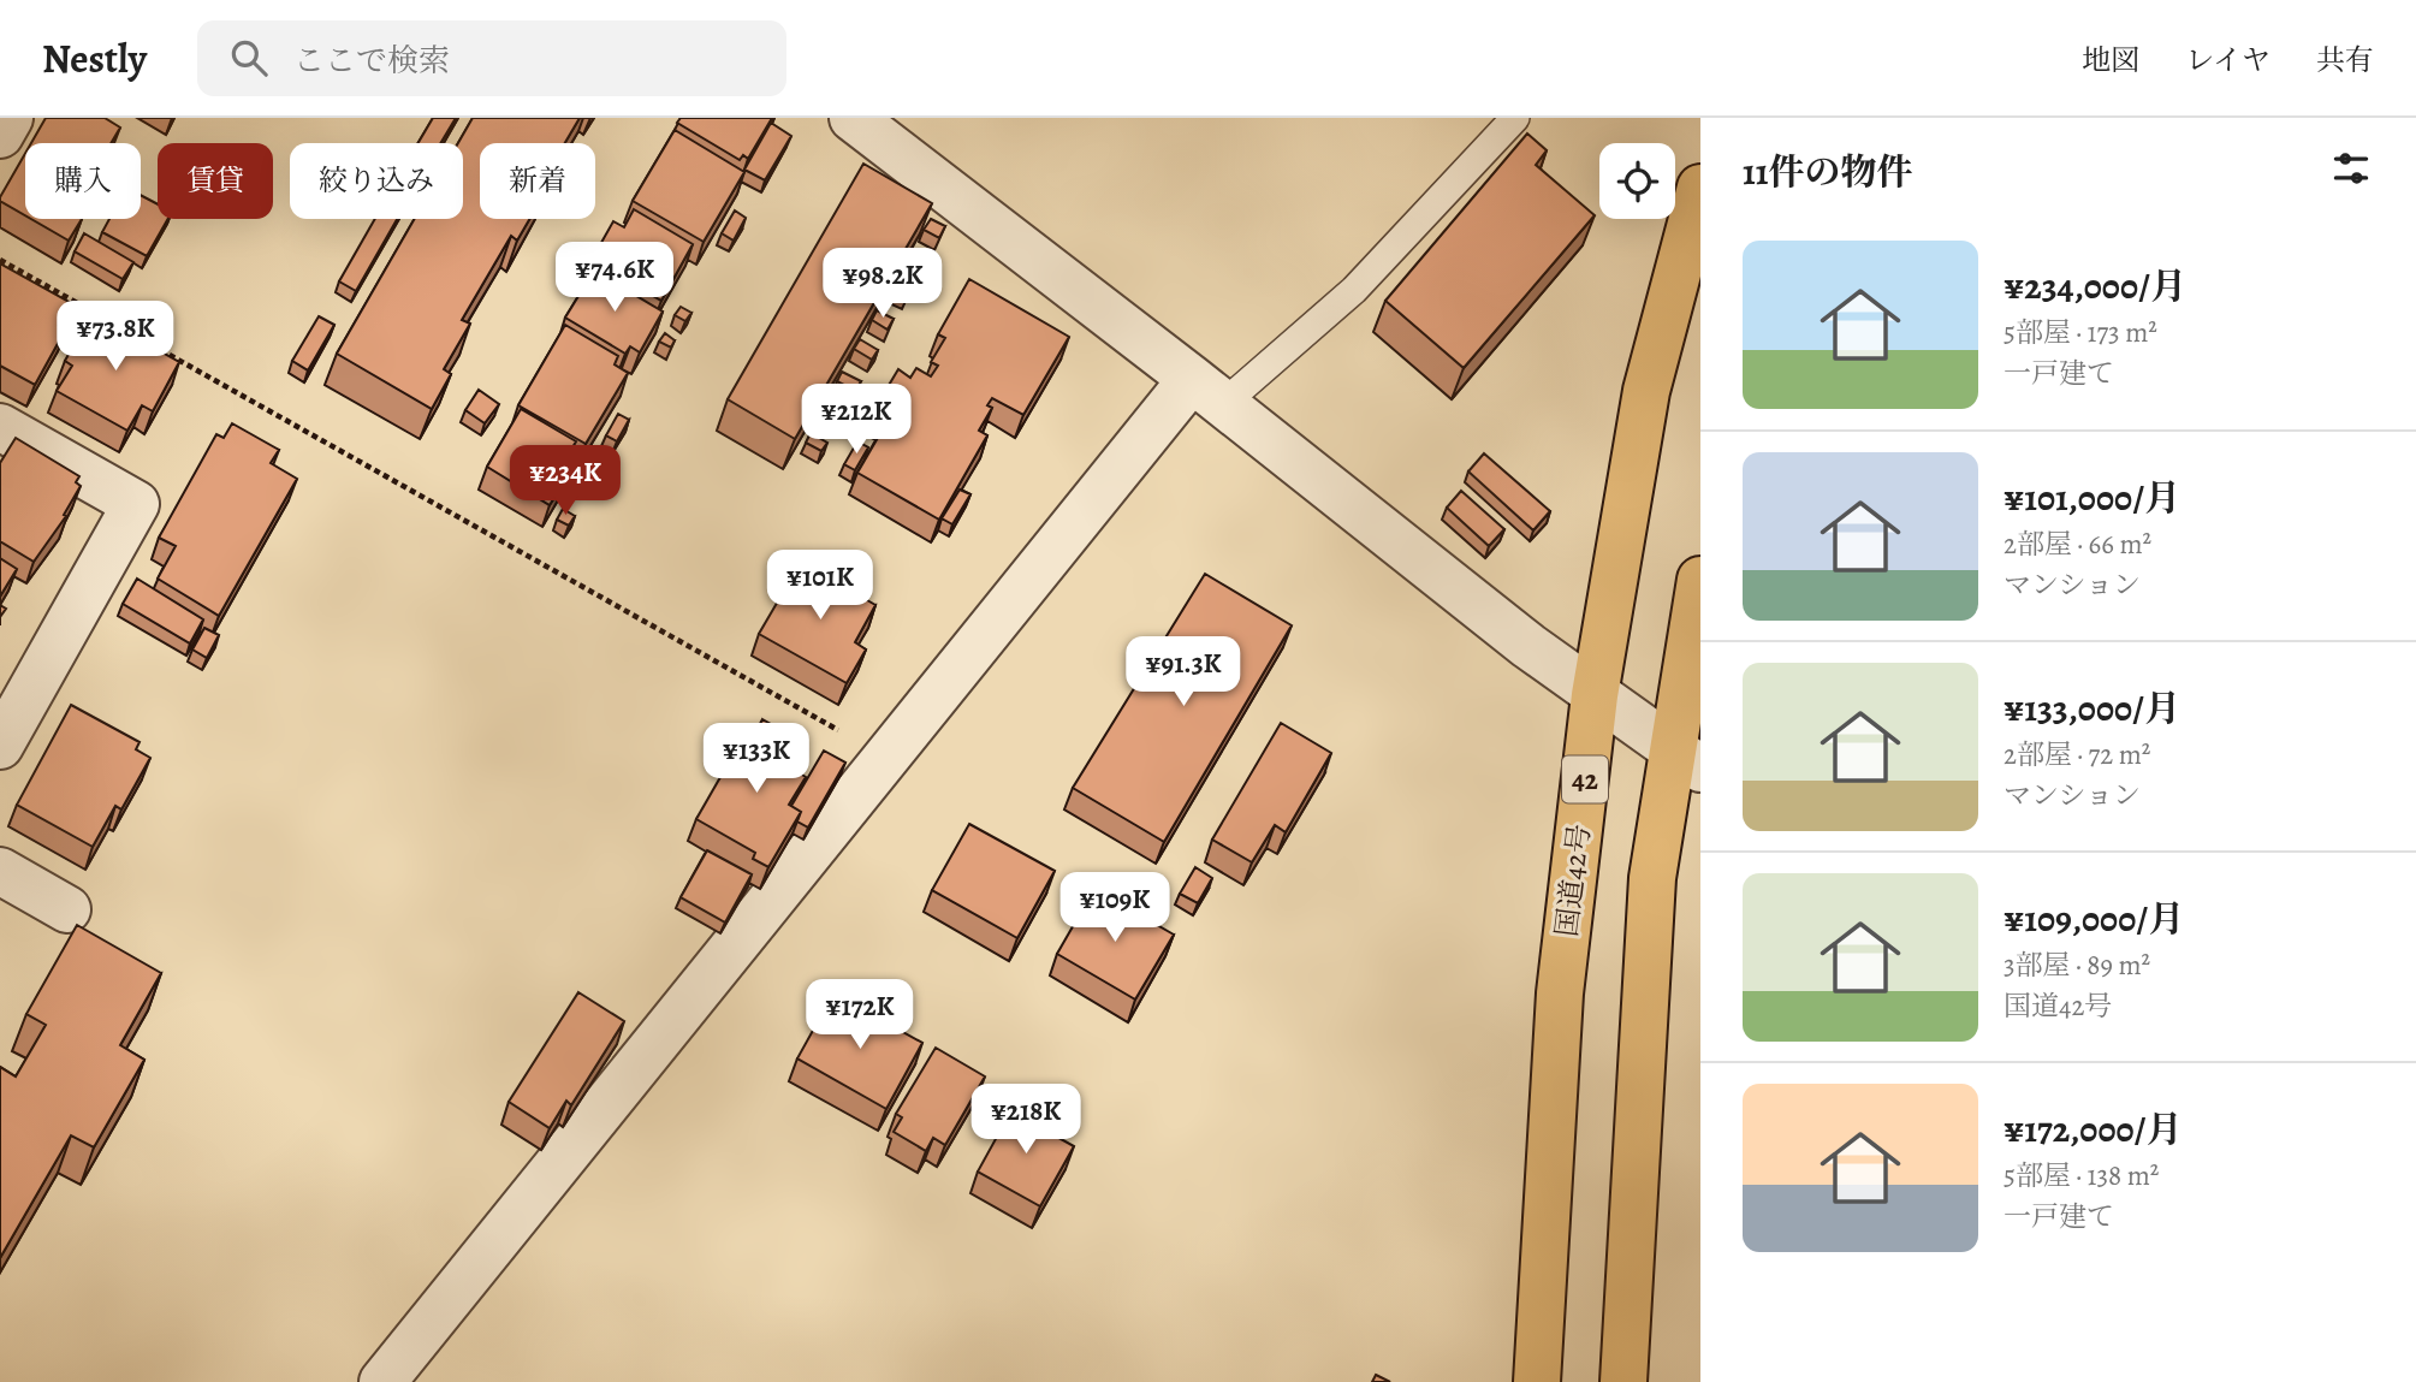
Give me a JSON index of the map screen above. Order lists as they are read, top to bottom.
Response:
{
  "streets": {
    "highway": ["42", "国道42号"]
  },
  "page": {
    "header": "Nestly",
    "search": "ここで検索",
    "nav": ["地図", "レイヤ", "共有"],
    "heading": "11件の物件",
    "chip": [
      "購入",
      "賃貸",
      "絞り込み",
      "新着"
    ],
    "list": [
      {
        "name": "¥234,000/月",
        "note": "5部屋 · 173 m² · 一戸建て"
      },
      {
        "name": "¥101,000/月",
        "note": "2部屋 · 66 m² · マンション"
      },
      {
        "name": "¥133,000/月",
        "note": "2部屋 · 72 m² · マンション"
      },
      {
        "name": "¥109,000/月",
        "note": "3部屋 · 89 m² · 国道42号"
      },
      {
        "name": "¥172,000/月",
        "note": "5部屋 · 138 m² · 一戸建て"
      }
    ],
    "price": [
      "¥74.6K",
      "¥98.2K",
      "¥73.8K",
      "¥212K",
      "¥234K",
      "¥101K",
      "¥91.3K",
      "¥133K",
      "¥109K",
      "¥172K",
      "¥218K"
    ]
  }
}
